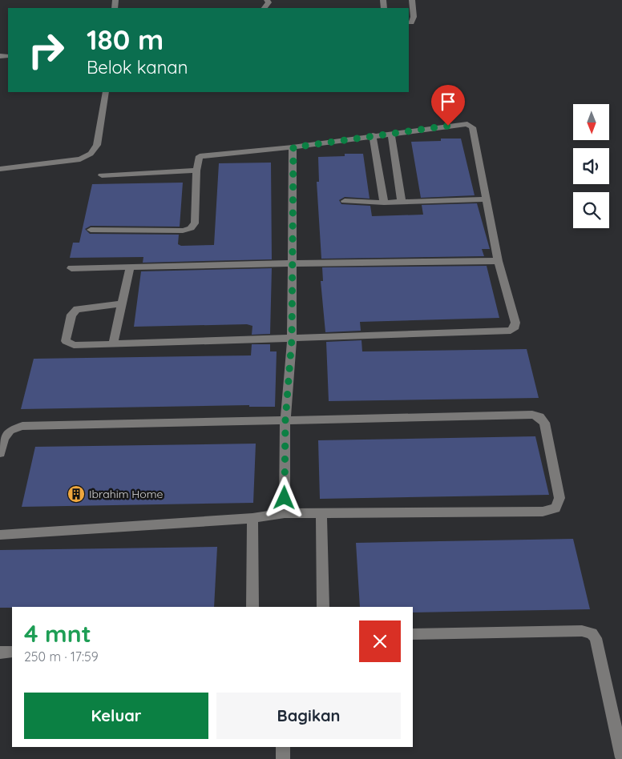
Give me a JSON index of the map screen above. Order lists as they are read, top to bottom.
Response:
{
  "places": {
    "building": ["Ibrahim Home"]
  },
  "north": "bottom",
  "page": {
    "turn": ["180 m", "Belok kanan"],
    "heading": ["4 mnt", "250 m · 17:59"],
    "buttons": ["Keluar", "Bagikan"]
  }
}
